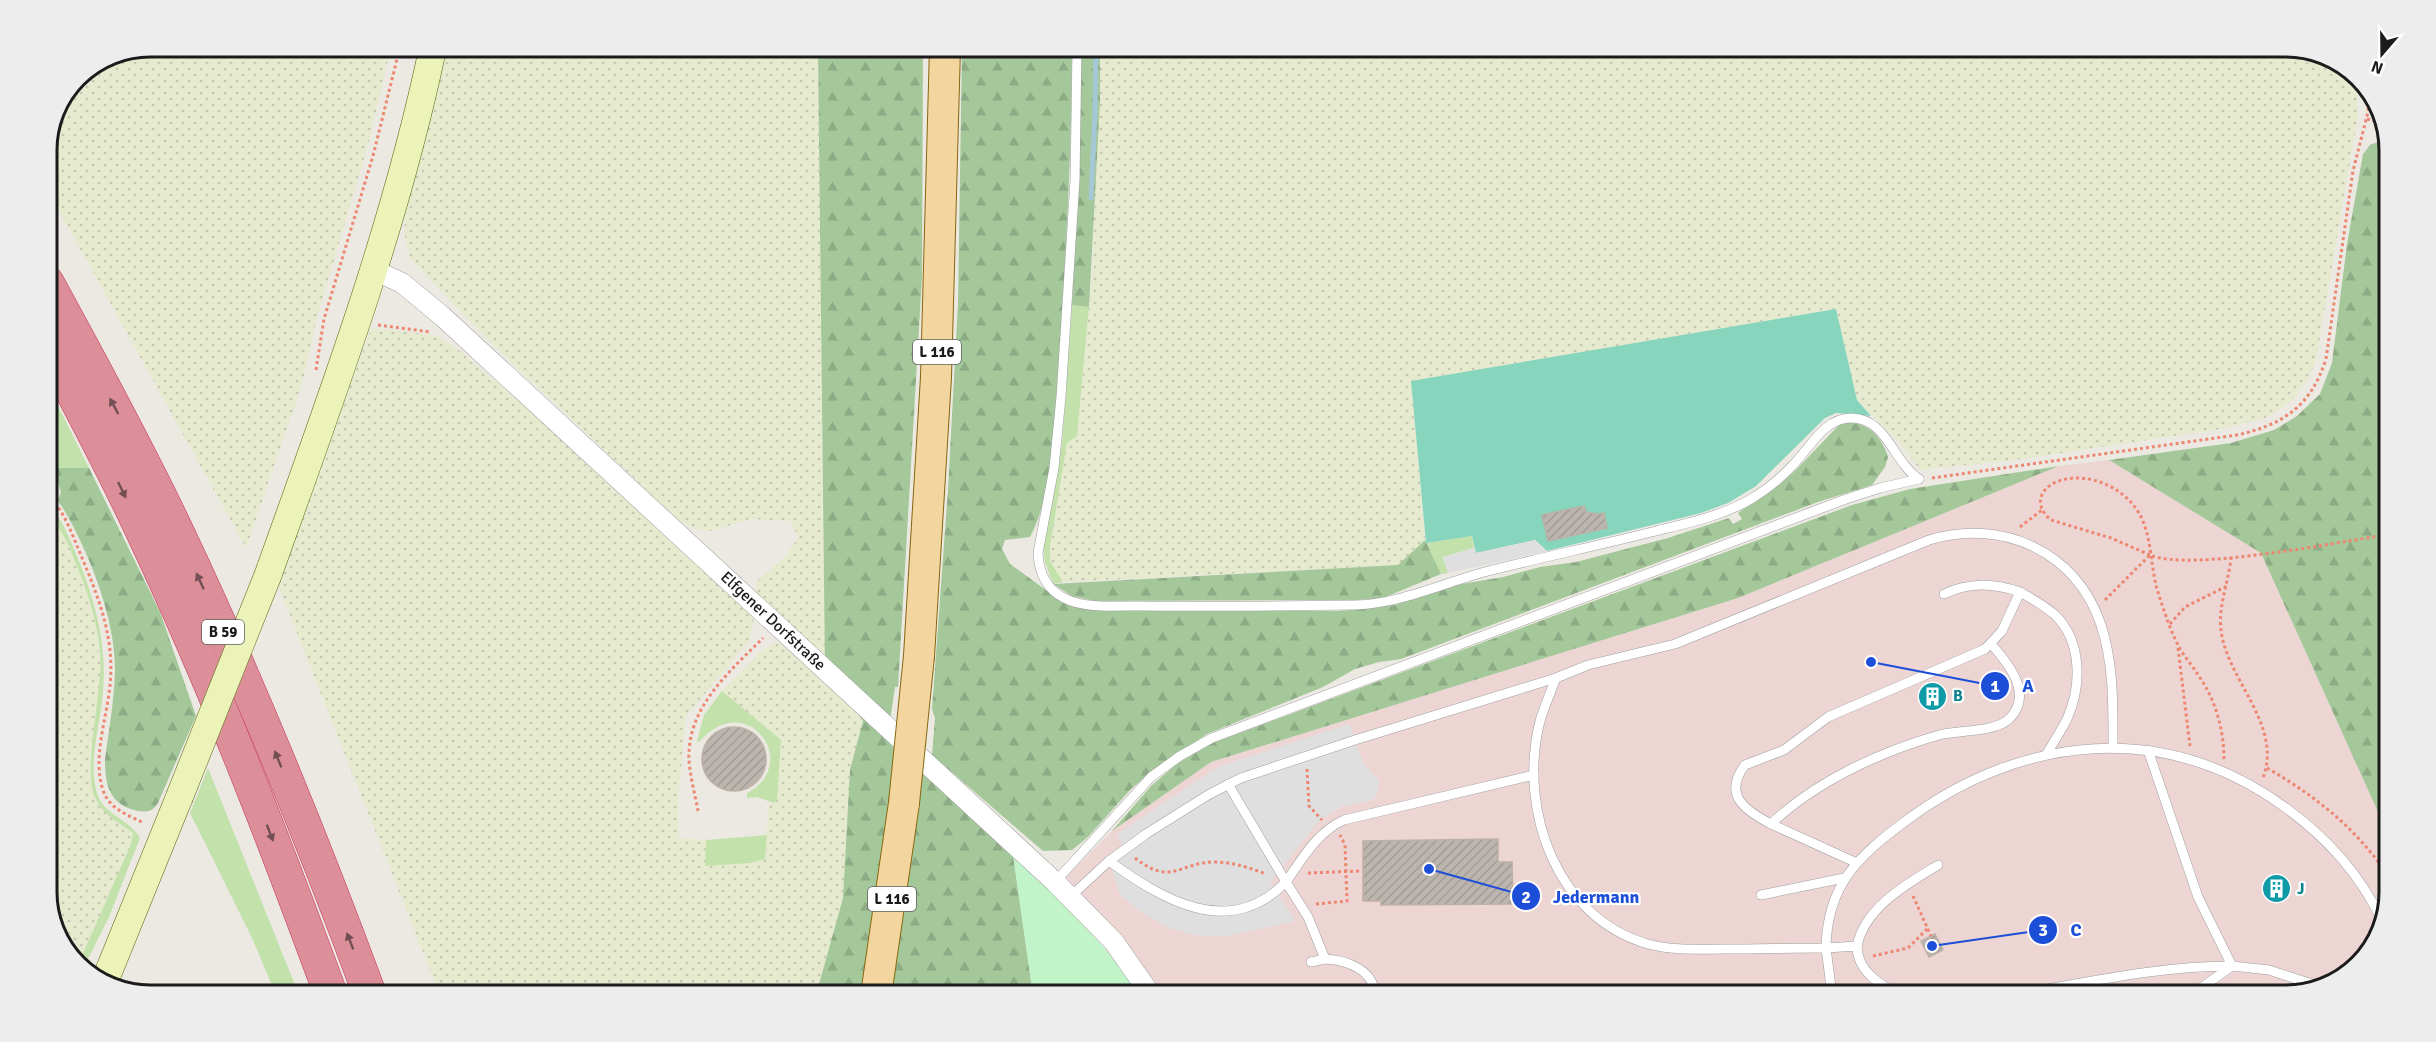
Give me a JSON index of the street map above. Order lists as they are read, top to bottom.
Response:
{
  "streets": {
    "highway": ["B 59"],
    "main road": ["L 116"],
    "street": ["Elfgener Dorfstraße"]
  },
  "places": {
    "other": ["A", "Jedermann", "C"],
    "building": ["B", "J"]
  },
  "north": "bottom"
}
